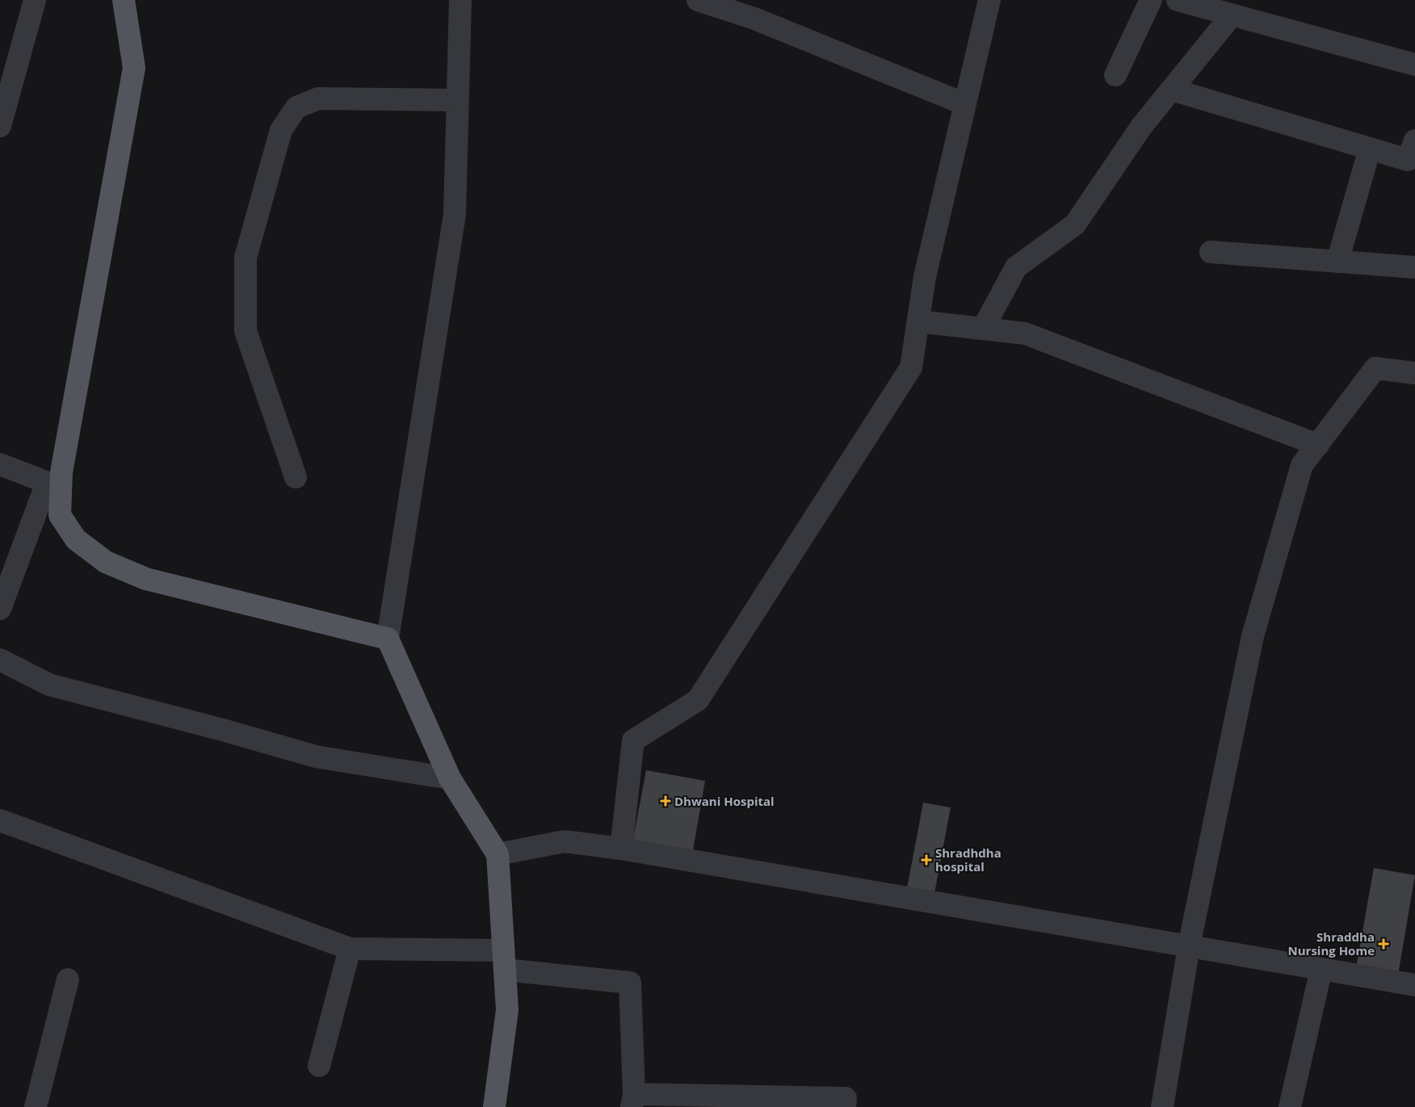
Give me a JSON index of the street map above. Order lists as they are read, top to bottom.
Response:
{
  "places": {
    "health": ["Dhwani Hospital", "Shradhdha hospital", "Shraddha Nursing Home"]
  }
}
